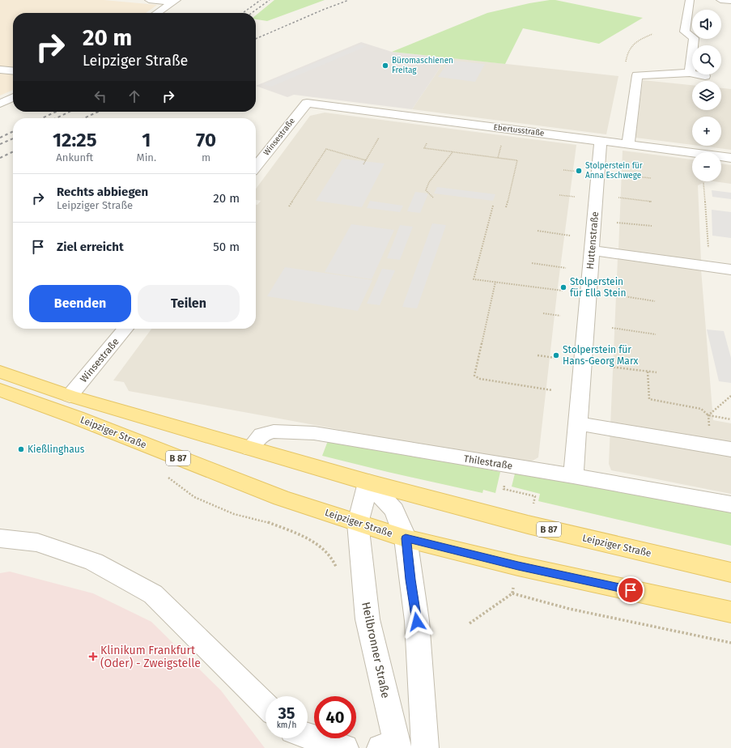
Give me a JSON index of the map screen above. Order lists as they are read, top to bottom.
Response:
{
  "streets": {
    "main road": ["Leipziger Straße", "B 87"],
    "street": [
      "Ebertusstraße",
      "Winsestraße",
      "Huttenstraße",
      "Thilestraße",
      "Heilbronner Straße"
    ]
  },
  "crossings": [
    ["Ebertusstraße", "Winsestraße"],
    ["Ebertusstraße", "Huttenstraße"],
    ["Winsestraße", "Leipziger Straße"],
    ["Huttenstraße", "Thilestraße"],
    ["Leipziger Straße", "Thilestraße"],
    ["Leipziger Straße", "Heilbronner Straße"]
  ],
  "places": {
    "other": [
      "Büromaschienen Freitag",
      "Stolperstein für Anna Eschwege",
      "Stolperstein für Ella Stein",
      "Stolperstein für Hans-Georg Marx",
      "Kießlinghaus"
    ],
    "health": ["Klinikum Frankfurt (Oder) - Zweigstelle"]
  },
  "page": {
    "map_buttons": ["+", "−"],
    "turn": ["20 m", "Leipziger Straße"],
    "eta": [
      "12:25",
      "Ankunft",
      "1",
      "Min.",
      "70",
      "m"
    ],
    "list": [
      {
        "name": "Rechts abbiegen",
        "note": "Leipziger Straße",
        "value": "20 m"
      },
      {
        "name": "Ziel erreicht",
        "value": "50 m"
      }
    ],
    "buttons": ["Beenden", "Teilen"],
    "speed": "35 km/h",
    "limit": "40"
  }
}
